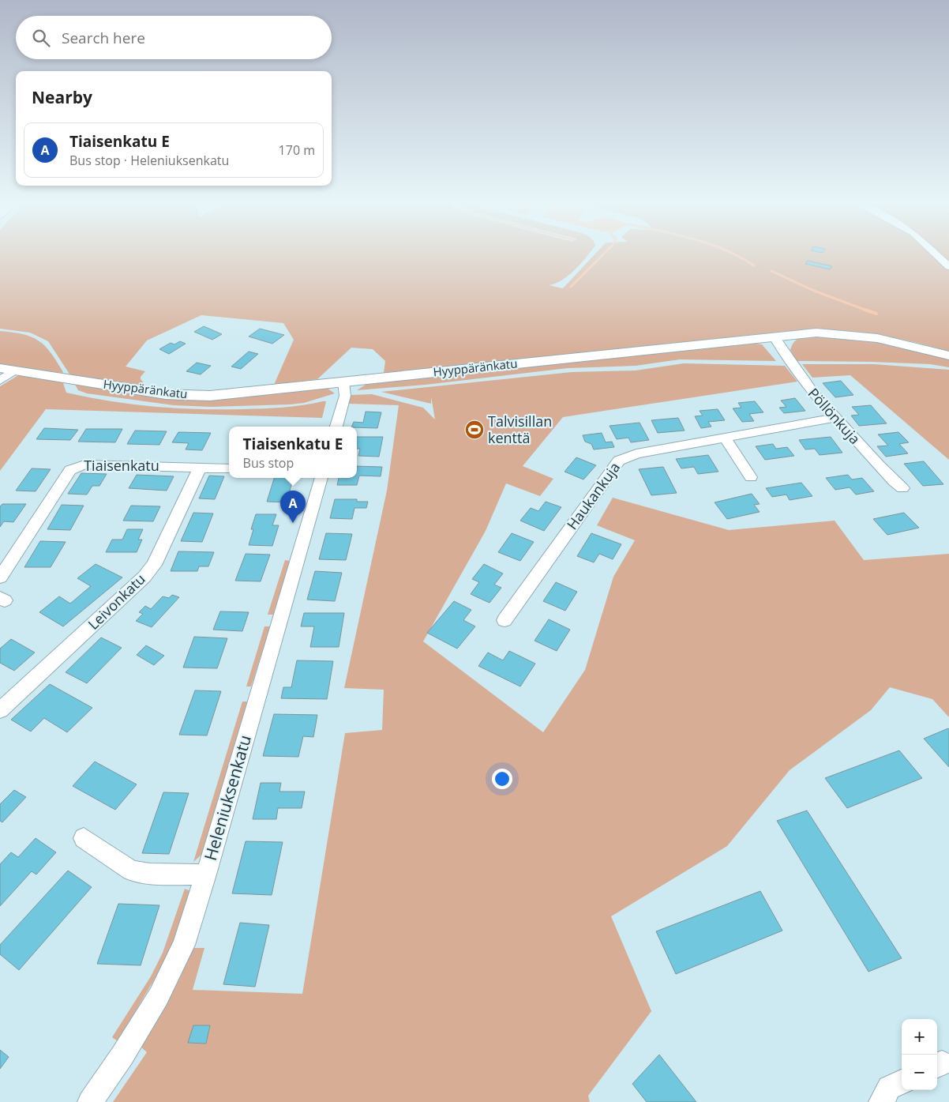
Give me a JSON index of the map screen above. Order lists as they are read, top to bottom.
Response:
{
  "streets": {
    "street": [
      "Hyyppäränkatu",
      "Pöllönkuja",
      "Tiaisenkatu",
      "Haukankuja",
      "Leivonkatu",
      "Heleniuksenkatu"
    ]
  },
  "crossings": [
    ["Hyyppäränkatu", "Pöllönkuja"],
    ["Pöllönkuja", "Haukankuja"],
    ["Tiaisenkatu", "Leivonkatu"]
  ],
  "places": {
    "sports": ["Talvisillan kenttä"]
  },
  "page": {
    "search": "Search here",
    "heading": "Nearby",
    "list": [
      {
        "mark": "A",
        "name": "Tiaisenkatu E",
        "note": "Bus stop · Heleniuksenkatu",
        "value": "170 m"
      }
    ],
    "popup": ["Tiaisenkatu E", "Bus stop"],
    "pins": "A",
    "map_buttons": ["+", "−"]
  }
}
